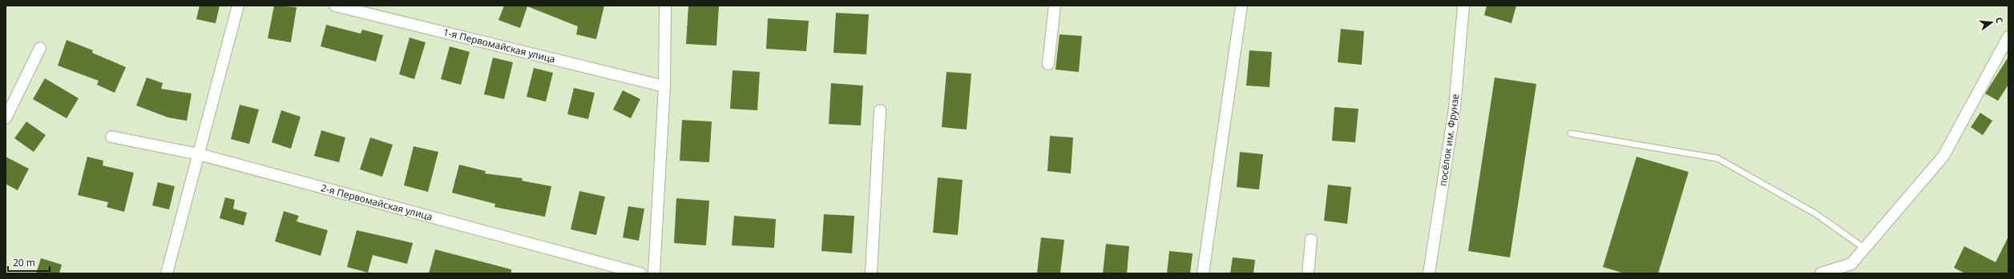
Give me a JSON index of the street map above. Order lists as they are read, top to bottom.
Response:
{
  "streets": {
    "street": ["1-я Первомайская улица", "посёлок им. Фрунзе", "2-я Первомайская улица"]
  },
  "scale_bar": "20 m",
  "north": "right"
}
